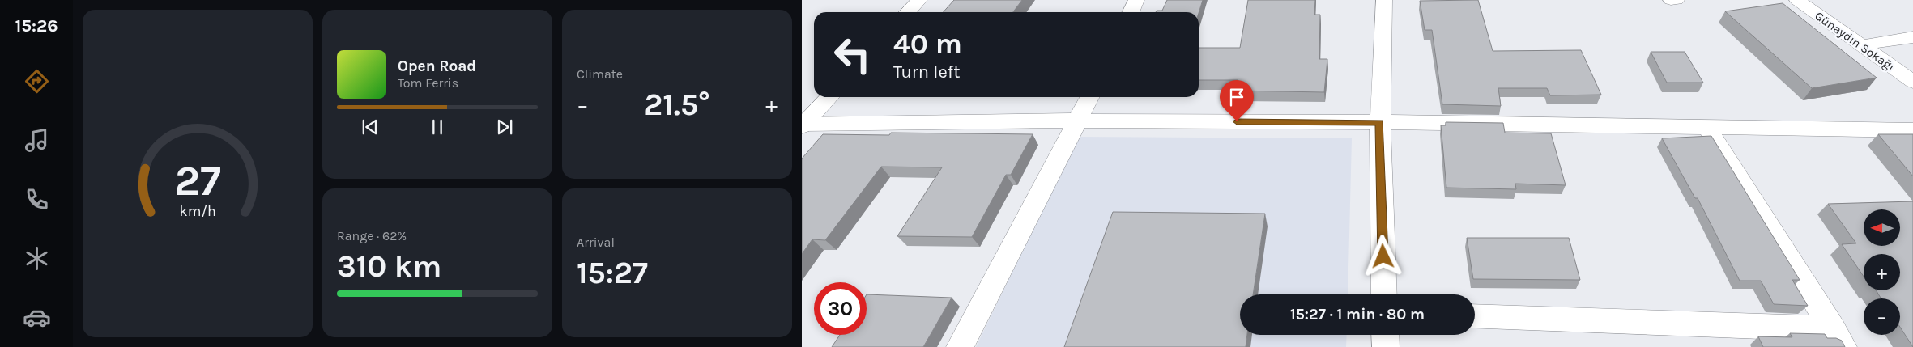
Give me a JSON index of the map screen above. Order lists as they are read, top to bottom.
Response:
{
  "streets": {
    "street": ["Günaydın Sokağı"]
  },
  "north": "left",
  "page": {
    "tabs": "15:26",
    "tile": [
      "Climate",
      ["Range · 62%", "310 km"],
      ["Arrival", "15:27"]
    ],
    "turn": ["40 m", "Turn left"],
    "song": ["Open Road", "Tom Ferris"],
    "heat": ["−", "21.5°", "+"],
    "map_buttons": ["+", "−"],
    "limit": "30",
    "trip": "15:27 · 1 min · 80 m",
    "gauge": ["27", "km/h"]
  }
}
